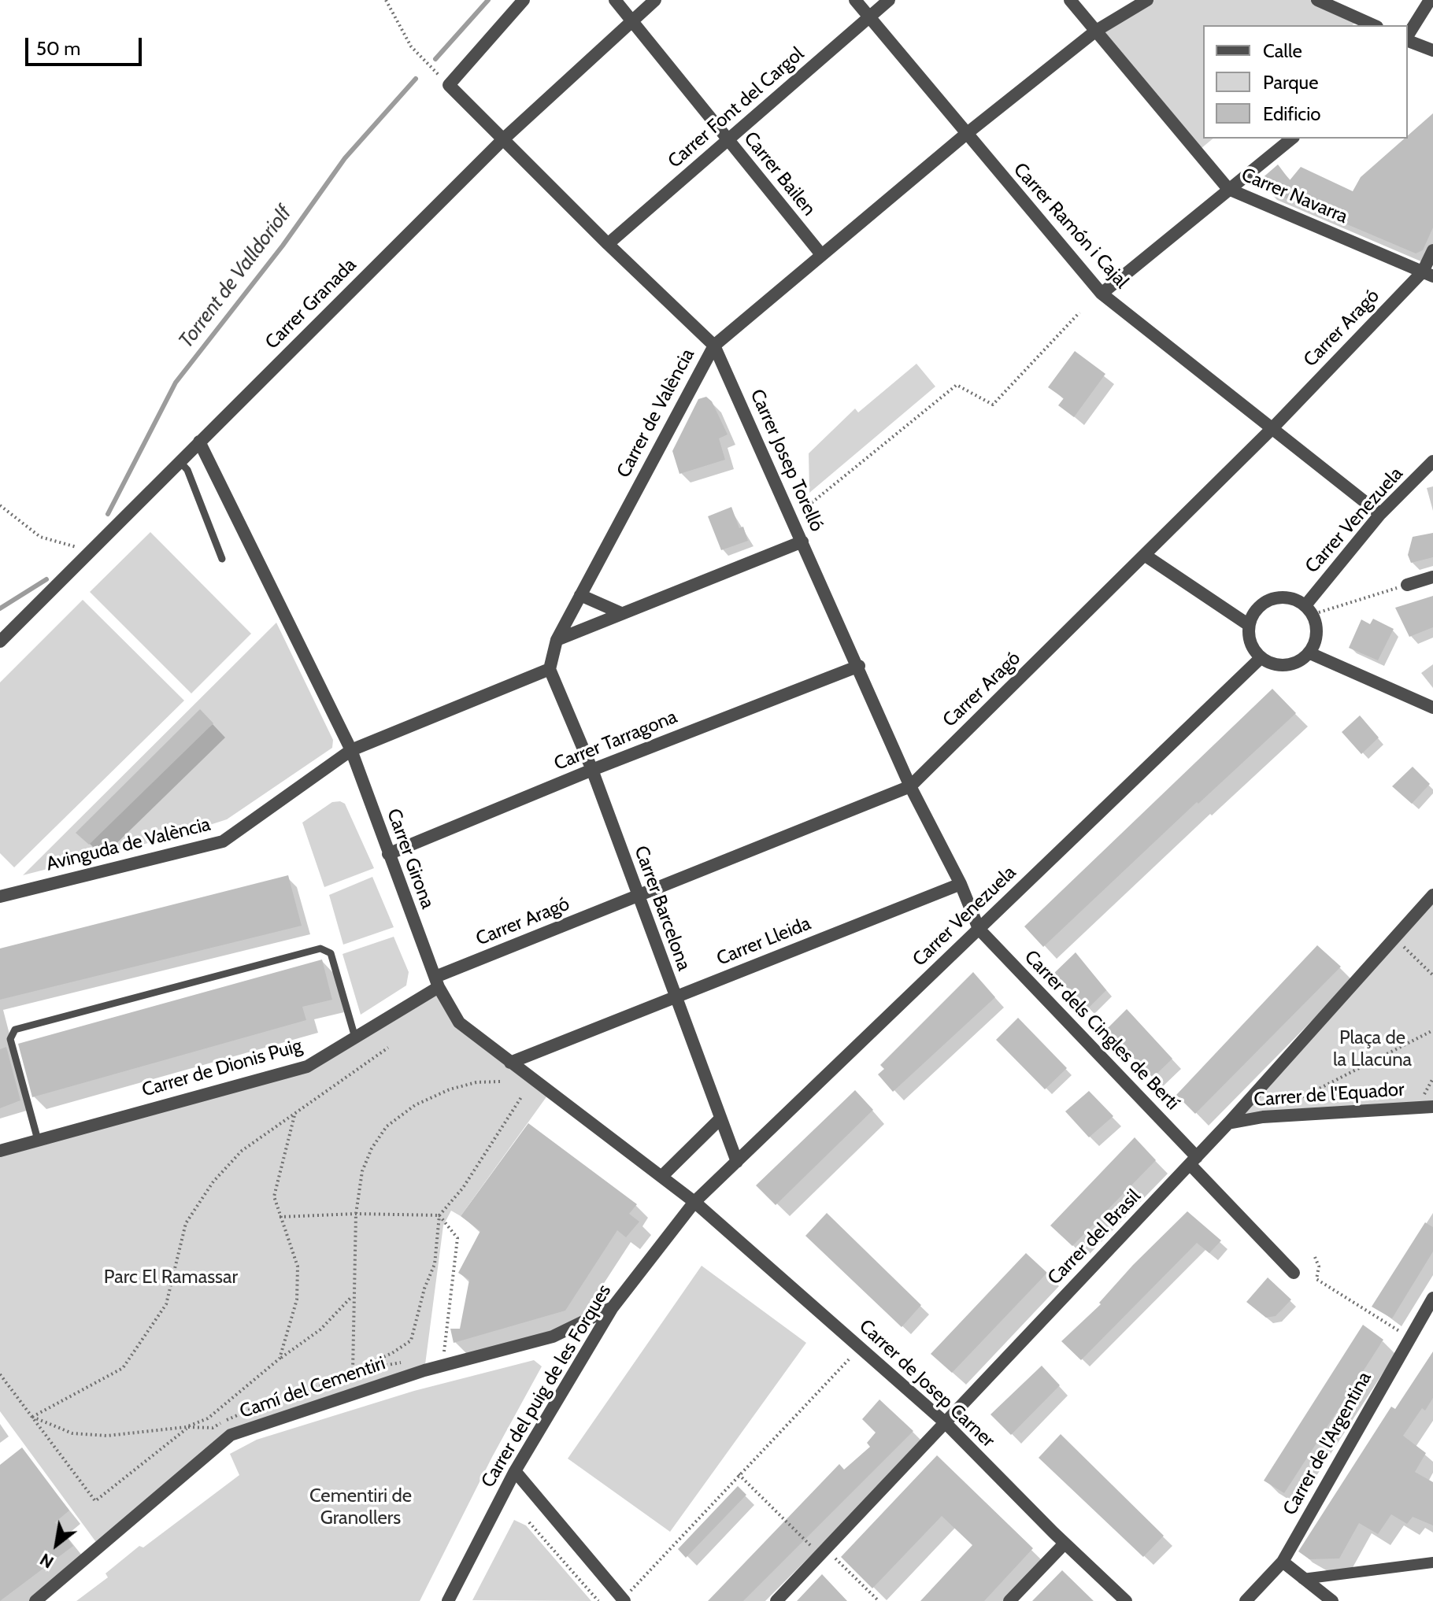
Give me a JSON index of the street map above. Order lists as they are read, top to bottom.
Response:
{
  "streets": {
    "street": [
      "Carrer Font del Cargol",
      "Carrer Bailen",
      "Carrer Navarra",
      "Carrer Ramón i Cajal",
      "Carrer Granada",
      "Carrer Aragó",
      "Carrer de València",
      "Carrer Josep Torelló",
      "Carrer Venezuela",
      "Carrer Tarragona",
      "Avinguda de València",
      "Carrer Girona",
      "Carrer Barcelona",
      "Carrer Lleida",
      "Carrer dels Cingles de Bertí",
      "Carrer de Dionis Puig",
      "Carrer de l'Equador",
      "Carrer del Brasil",
      "Carrer de Josep Carner",
      "Carrer del puig de les Forques",
      "Camí del Cementiri",
      "Carrer de l'Argentina"
    ]
  },
  "crossings": [
    ["Carrer Font del Cargol", "Carrer Bailen"],
    ["Carrer Font del Cargol", "Carrer Ramón i Cajal"],
    ["Carrer Font del Cargol", "Carrer Josep Torelló"],
    ["Carrer Bailen", "Carrer Granada"],
    ["Carrer Bailen", "Carrer de València"],
    ["Carrer Navarra", "Carrer Aragó"],
    ["Carrer Navarra", "Carrer de València"],
    ["Carrer Ramón i Cajal", "Carrer Aragó"],
    ["Carrer Ramón i Cajal", "Carrer de València"],
    ["Carrer Ramón i Cajal", "Carrer Venezuela"],
    ["Carrer Granada", "Carrer Josep Torelló"],
    ["Carrer Granada", "Carrer Girona"],
    ["Carrer Aragó", "Carrer Josep Torelló"],
    ["Carrer Aragó", "Carrer Girona"],
    ["Carrer Aragó", "Carrer Barcelona"],
    ["Carrer Aragó", "Carrer de Dionis Puig"],
    ["Carrer de València", "Carrer Josep Torelló"],
    ["Carrer de València", "Carrer Barcelona"],
    ["Carrer Josep Torelló", "Carrer Venezuela"],
    ["Carrer Josep Torelló", "Carrer Tarragona"],
    ["Carrer Josep Torelló", "Carrer Lleida"],
    ["Carrer Josep Torelló", "Carrer dels Cingles de Bertí"],
    ["Carrer Venezuela", "Carrer Girona"],
    ["Carrer Venezuela", "Carrer Barcelona"],
    ["Carrer Venezuela", "Carrer dels Cingles de Bertí"],
    ["Carrer Venezuela", "Carrer de Josep Carner"],
    ["Carrer Venezuela", "Carrer del puig de les Forques"],
    ["Carrer Tarragona", "Carrer Girona"],
    ["Carrer Tarragona", "Carrer Barcelona"],
    ["Avinguda de València", "Carrer Girona"],
    ["Carrer Girona", "Carrer Lleida"],
    ["Carrer Girona", "Carrer de Dionis Puig"],
    ["Carrer Girona", "Carrer de Josep Carner"],
    ["Carrer Girona", "Carrer del puig de les Forques"],
    ["Carrer Barcelona", "Carrer Lleida"],
    ["Carrer dels Cingles de Bertí", "Carrer del Brasil"],
    ["Carrer de l'Equador", "Carrer del Brasil"],
    ["Carrer del Brasil", "Carrer de Josep Carner"],
    ["Carrer de Josep Carner", "Carrer del puig de les Forques"],
    ["Carrer del puig de les Forques", "Camí del Cementiri"]
  ],
  "water": ["Torrent de Valldoriolf"],
  "parks": ["Plaça de la Llacuna", "Parc El Ramassar", "Cementiri de Granollers"],
  "legend": ["Calle", "Parque", "Edificio"],
  "scale_bar": "50 m",
  "north": "bottom left"
}
